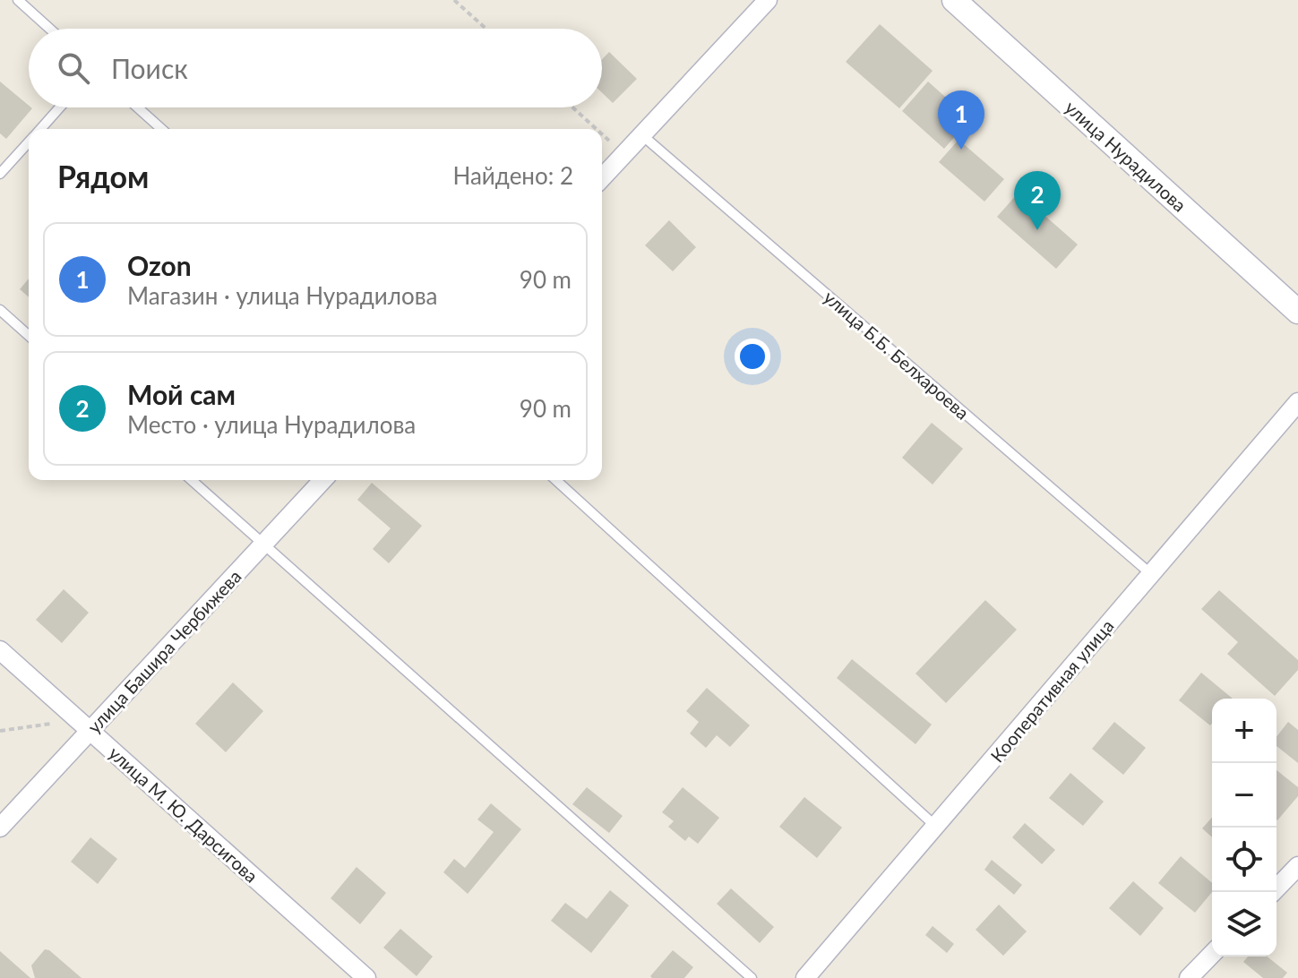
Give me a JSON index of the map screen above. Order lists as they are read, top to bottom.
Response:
{
  "streets": {
    "street": [
      "улица Нурадилова",
      "улица Башира Чербижева",
      "Кооперативная улица",
      "улица М. Ю. Дарсигова"
    ],
    "lane": ["улица Б.Б. Белхароева"]
  },
  "crossings": [
    ["улица Б.Б. Белхароева", "Кооперативная улица"],
    ["улица Башира Чербижева", "улица М. Ю. Дарсигова"]
  ],
  "page": {
    "search": "Поиск",
    "pins": ["1", "2"],
    "heading": ["Рядом", "Найдено: 2"],
    "list": [
      {
        "mark": "1",
        "name": "Ozon",
        "note": "Магазин · улица Нурадилова",
        "value": "90 m"
      },
      {
        "mark": "2",
        "name": "Мой сам",
        "note": "Место · улица Нурадилова",
        "value": "90 m"
      }
    ],
    "map_buttons": ["+", "−"]
  }
}
